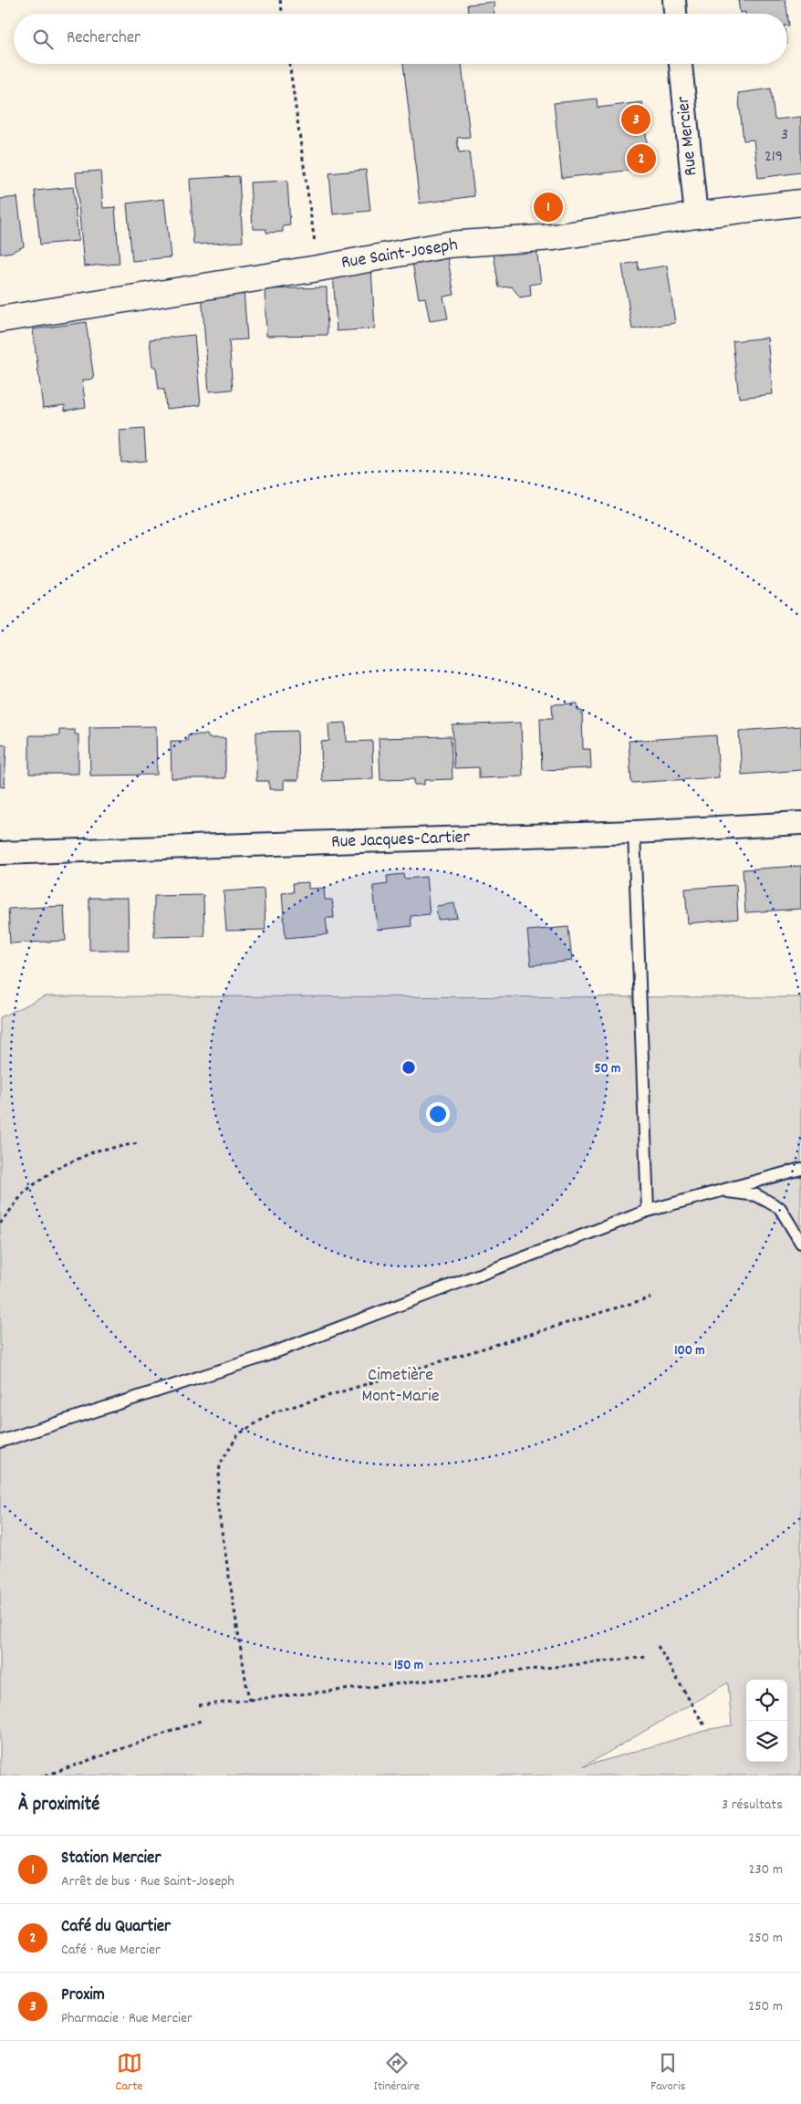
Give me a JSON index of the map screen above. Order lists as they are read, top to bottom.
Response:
{
  "streets": {
    "street": ["Rue Mercier", "Rue Saint-Joseph", "Rue Jacques-Cartier"]
  },
  "crossings": [
    ["Rue Mercier", "Rue Saint-Joseph"]
  ],
  "parks": ["Cimetière Mont-Marie"],
  "house_numbers": ["3", "219"],
  "page": {
    "search": "Rechercher",
    "pins": ["3", "2", "1"],
    "heading": ["À proximité", "3 résultats"],
    "list": [
      {
        "mark": "1",
        "name": "Station Mercier",
        "note": "Arrêt de bus · Rue Saint-Joseph",
        "value": "230 m"
      },
      {
        "mark": "2",
        "name": "Café du Quartier",
        "note": "Café · Rue Mercier",
        "value": "250 m"
      },
      {
        "mark": "3",
        "name": "Proxim",
        "note": "Pharmacie · Rue Mercier",
        "value": "250 m"
      }
    ],
    "nav": ["Carte", "Itinéraire", "Favoris"]
  },
  "rings": ["50 m", "100 m", "150 m"]
}
